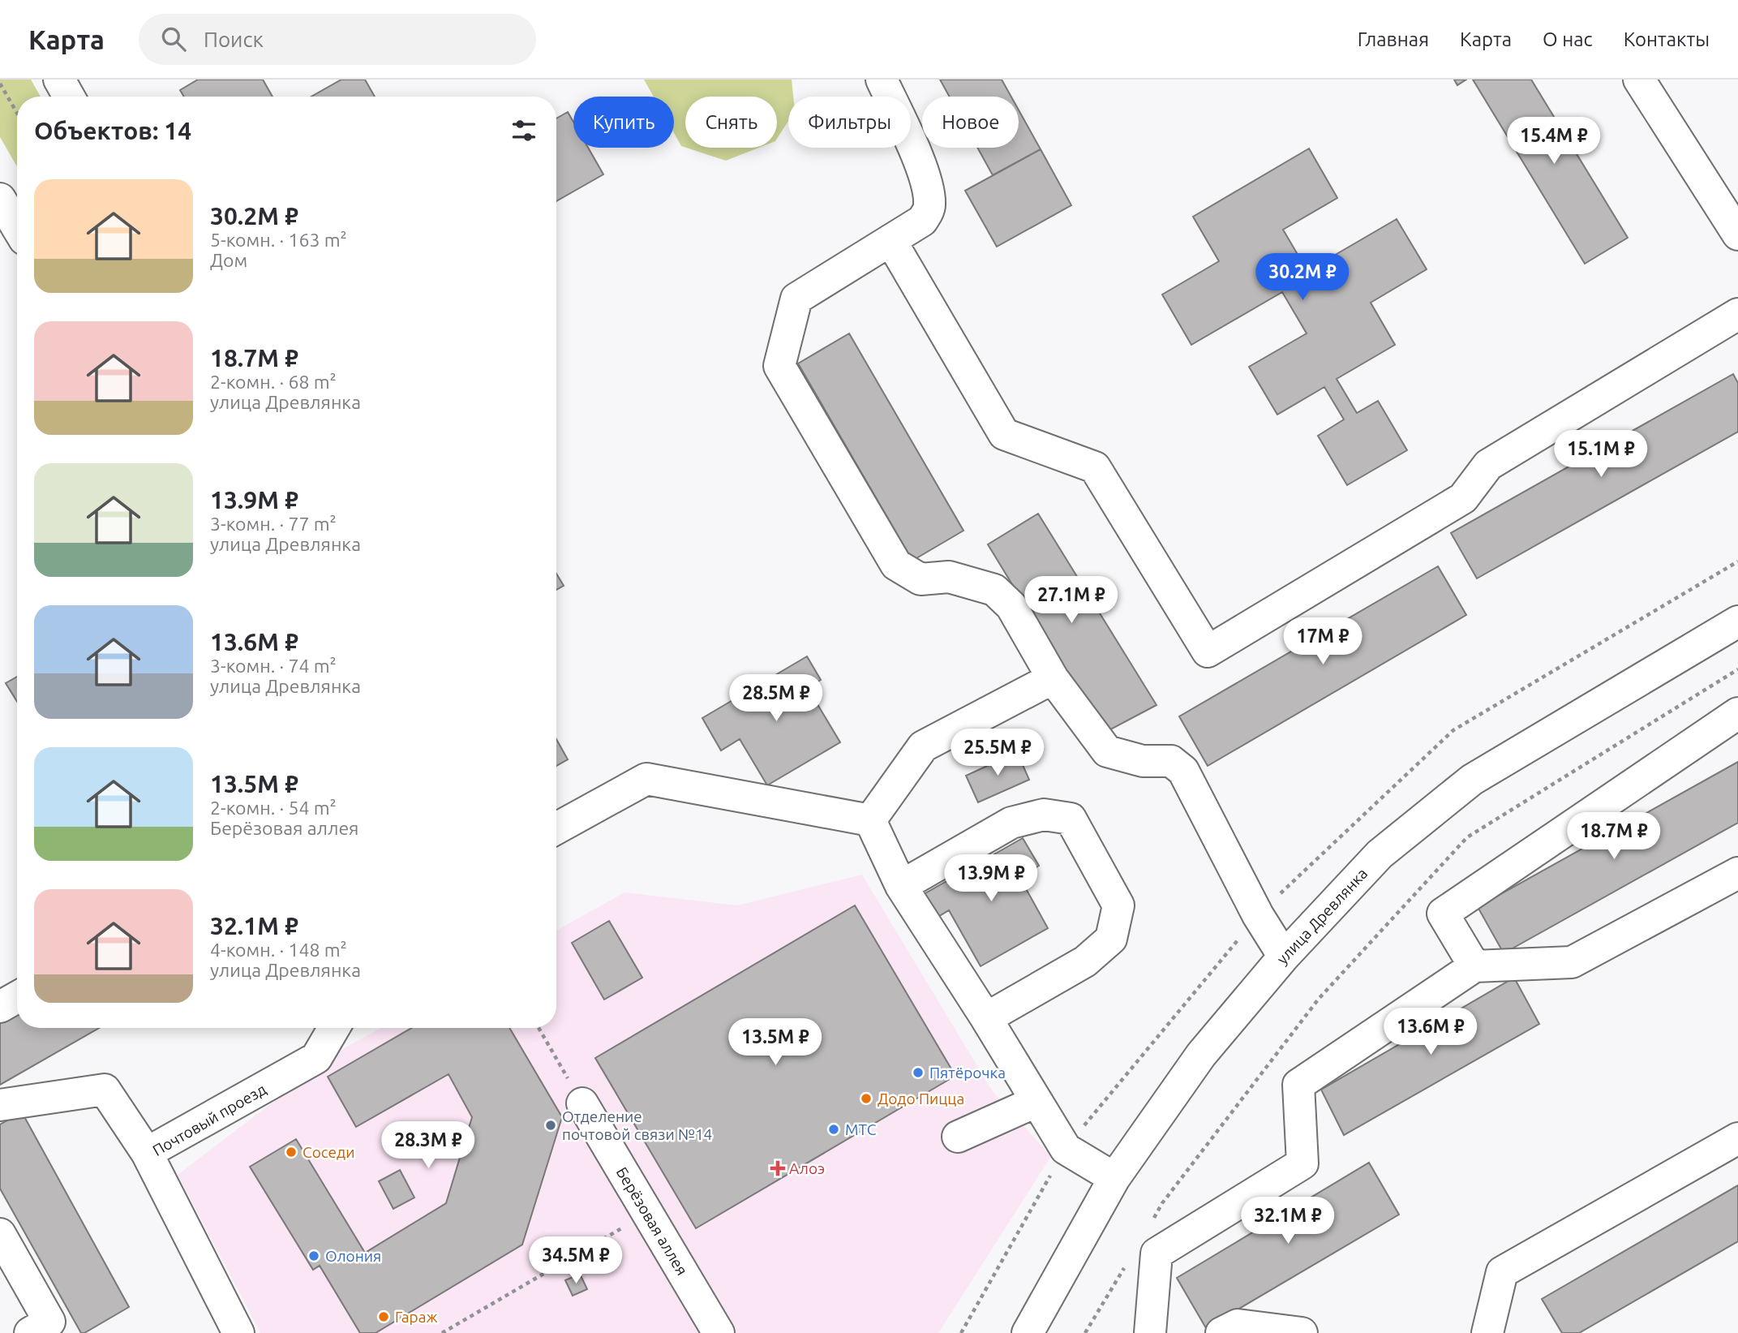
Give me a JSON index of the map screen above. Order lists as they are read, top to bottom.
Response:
{
  "streets": {
    "street": ["улица Древлянка", "Почтовый проезд", "Берёзовая аллея"]
  },
  "places": {
    "other": [
      "Пятёрочка",
      "Додо Пицца",
      "Отделение почтовой связи №14",
      "МТС",
      "Соседи",
      "Олония",
      "Гараж"
    ],
    "health": ["Алоэ"]
  },
  "page": {
    "header": "Карта",
    "search": "Поиск",
    "nav": [
      "Главная",
      "Карта",
      "О нас",
      "Контакты"
    ],
    "chip": [
      "Купить",
      "Снять",
      "Фильтры",
      "Новое"
    ],
    "heading": "Объектов: 14",
    "price": [
      "15.4M ₽",
      "30.2M ₽",
      "15.1M ₽",
      "27.1M ₽",
      "17M ₽",
      "28.5M ₽",
      "25.5M ₽",
      "18.7M ₽",
      "13.9M ₽",
      "13.6M ₽",
      "13.5M ₽",
      "28.3M ₽",
      "32.1M ₽",
      "34.5M ₽"
    ],
    "list": [
      {
        "name": "30.2M ₽",
        "note": "5-комн. · 163 m² · Дом"
      },
      {
        "name": "18.7M ₽",
        "note": "2-комн. · 68 m² · улица Древлянка"
      },
      {
        "name": "13.9M ₽",
        "note": "3-комн. · 77 m² · улица Древлянка"
      },
      {
        "name": "13.6M ₽",
        "note": "3-комн. · 74 m² · улица Древлянка"
      },
      {
        "name": "13.5M ₽",
        "note": "2-комн. · 54 m² · Берёзовая аллея"
      },
      {
        "name": "32.1M ₽",
        "note": "4-комн. · 148 m² · улица Древлянка"
      }
    ]
  }
}
